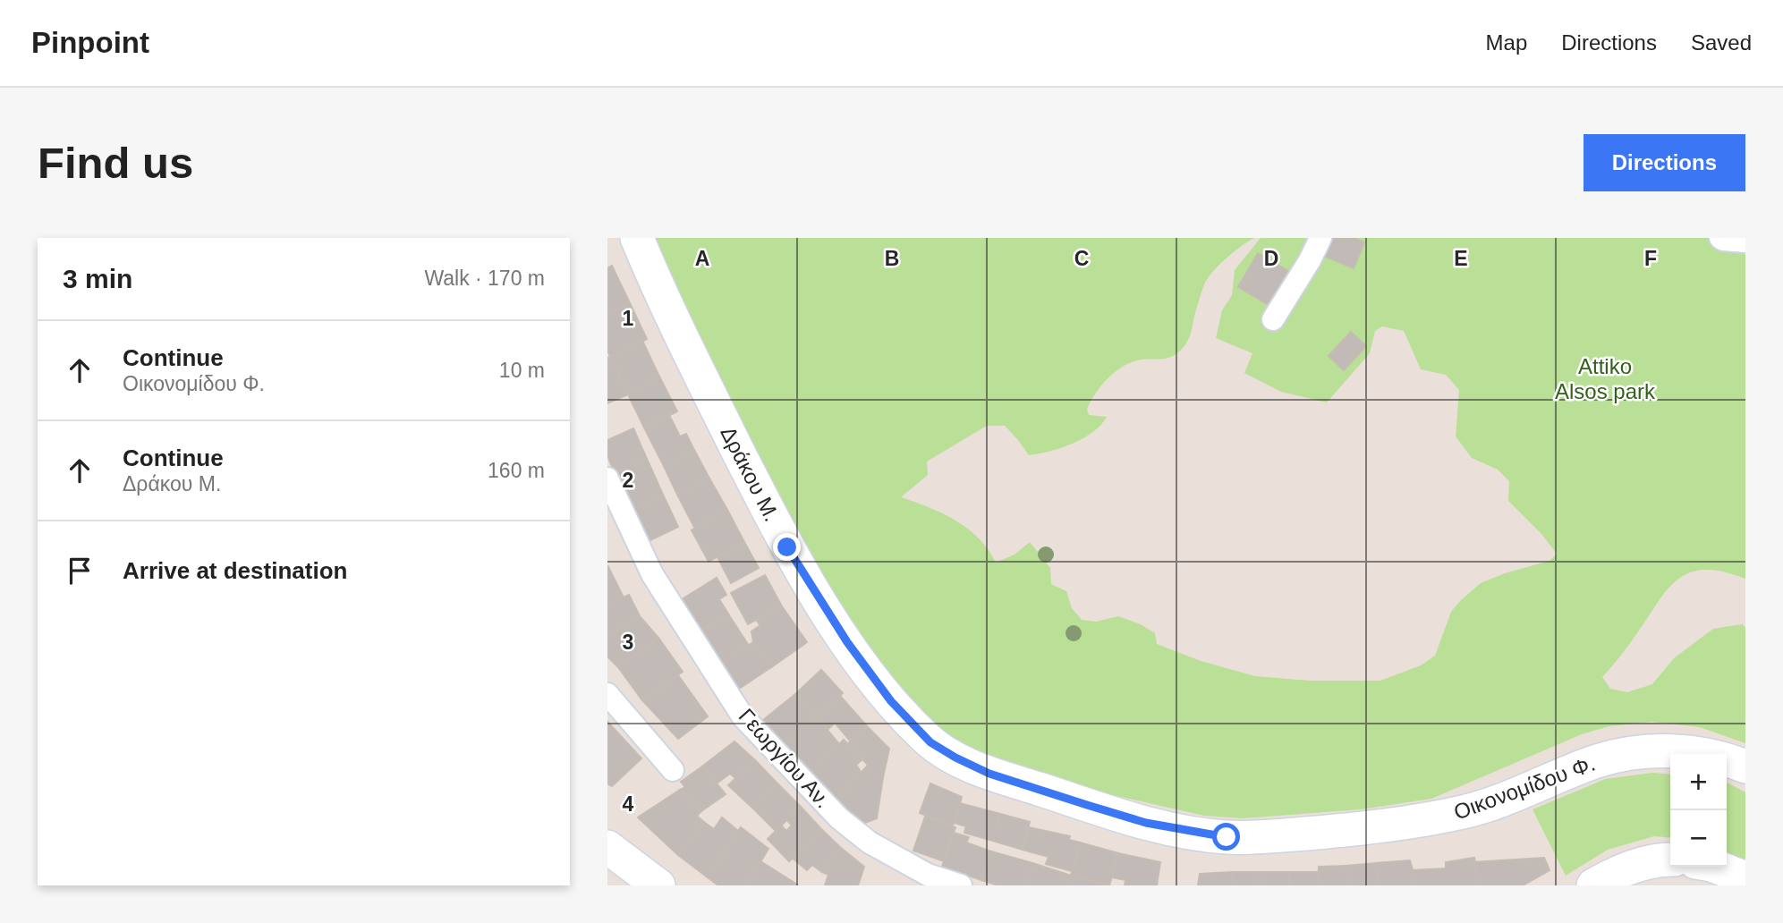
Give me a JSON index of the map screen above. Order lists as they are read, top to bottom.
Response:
{
  "streets": {
    "street": ["Δράκου Μ.", "Γεωργίου Αν.", "Οικονομίδου Φ."]
  },
  "crossings": [
    ["Δράκου Μ.", "Οικονομίδου Φ."]
  ],
  "parks": ["Attiko Alsos park"],
  "page": {
    "header": "Pinpoint",
    "nav": ["Map", "Directions", "Saved"],
    "buttons": "Directions",
    "title": "Find us",
    "heading": ["3 min", "Walk · 170 m"],
    "list": [
      ["Continue", "Οικονομίδου Φ.", "10 m"],
      ["Continue", "Δράκου Μ.", "160 m"],
      "Arrive at destination"
    ],
    "map_buttons": ["+", "−"]
  },
  "grid": {
    "columns": [
      "A",
      "B",
      "C",
      "D",
      "E",
      "F"
    ],
    "rows": [
      "1",
      "2",
      "3",
      "4"
    ]
  }
}
